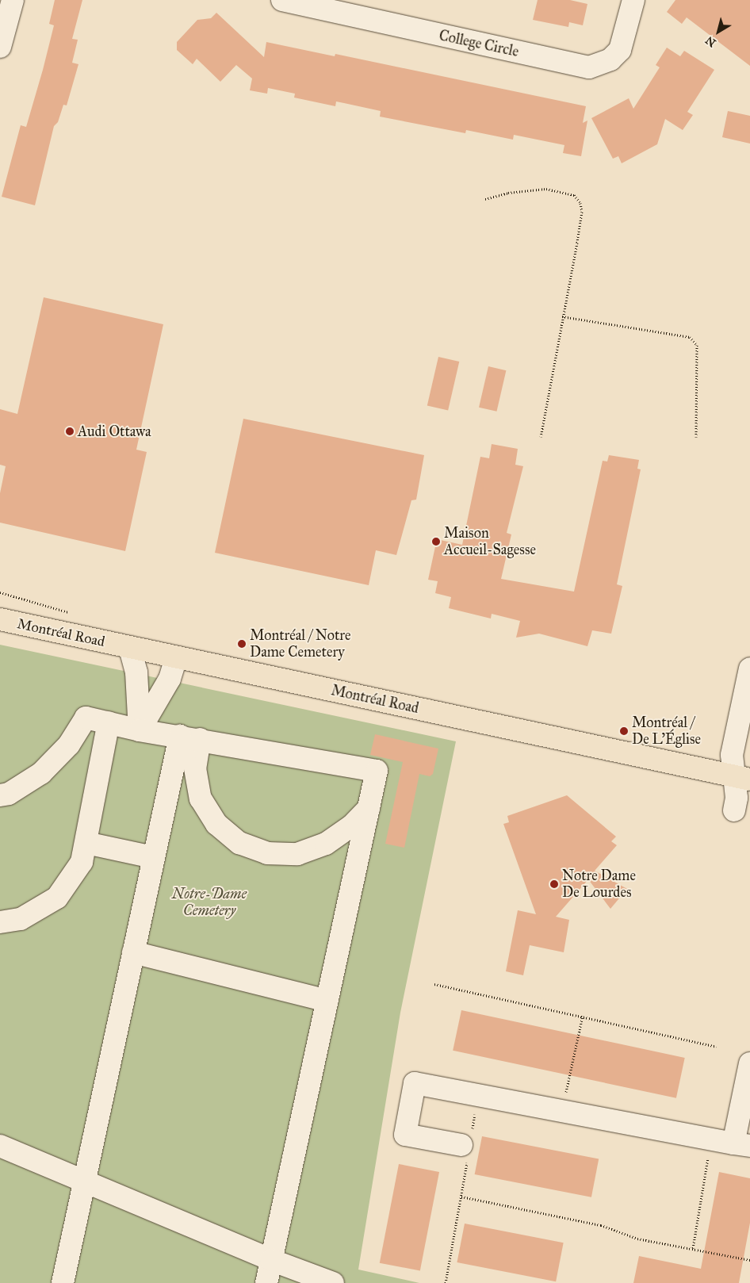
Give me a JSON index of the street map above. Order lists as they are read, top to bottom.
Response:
{
  "streets": {
    "main road": ["Montréal Road"],
    "street": ["College Circle"]
  },
  "parks": ["Notre-Dame Cemetery"],
  "places": [
    "Audi Ottawa",
    "Maison Accueil-Sagesse",
    "Montréal / Notre Dame Cemetery",
    "Montréal / De L'Église",
    "Notre Dame De Lourdes"
  ],
  "north": "bottom left"
}
